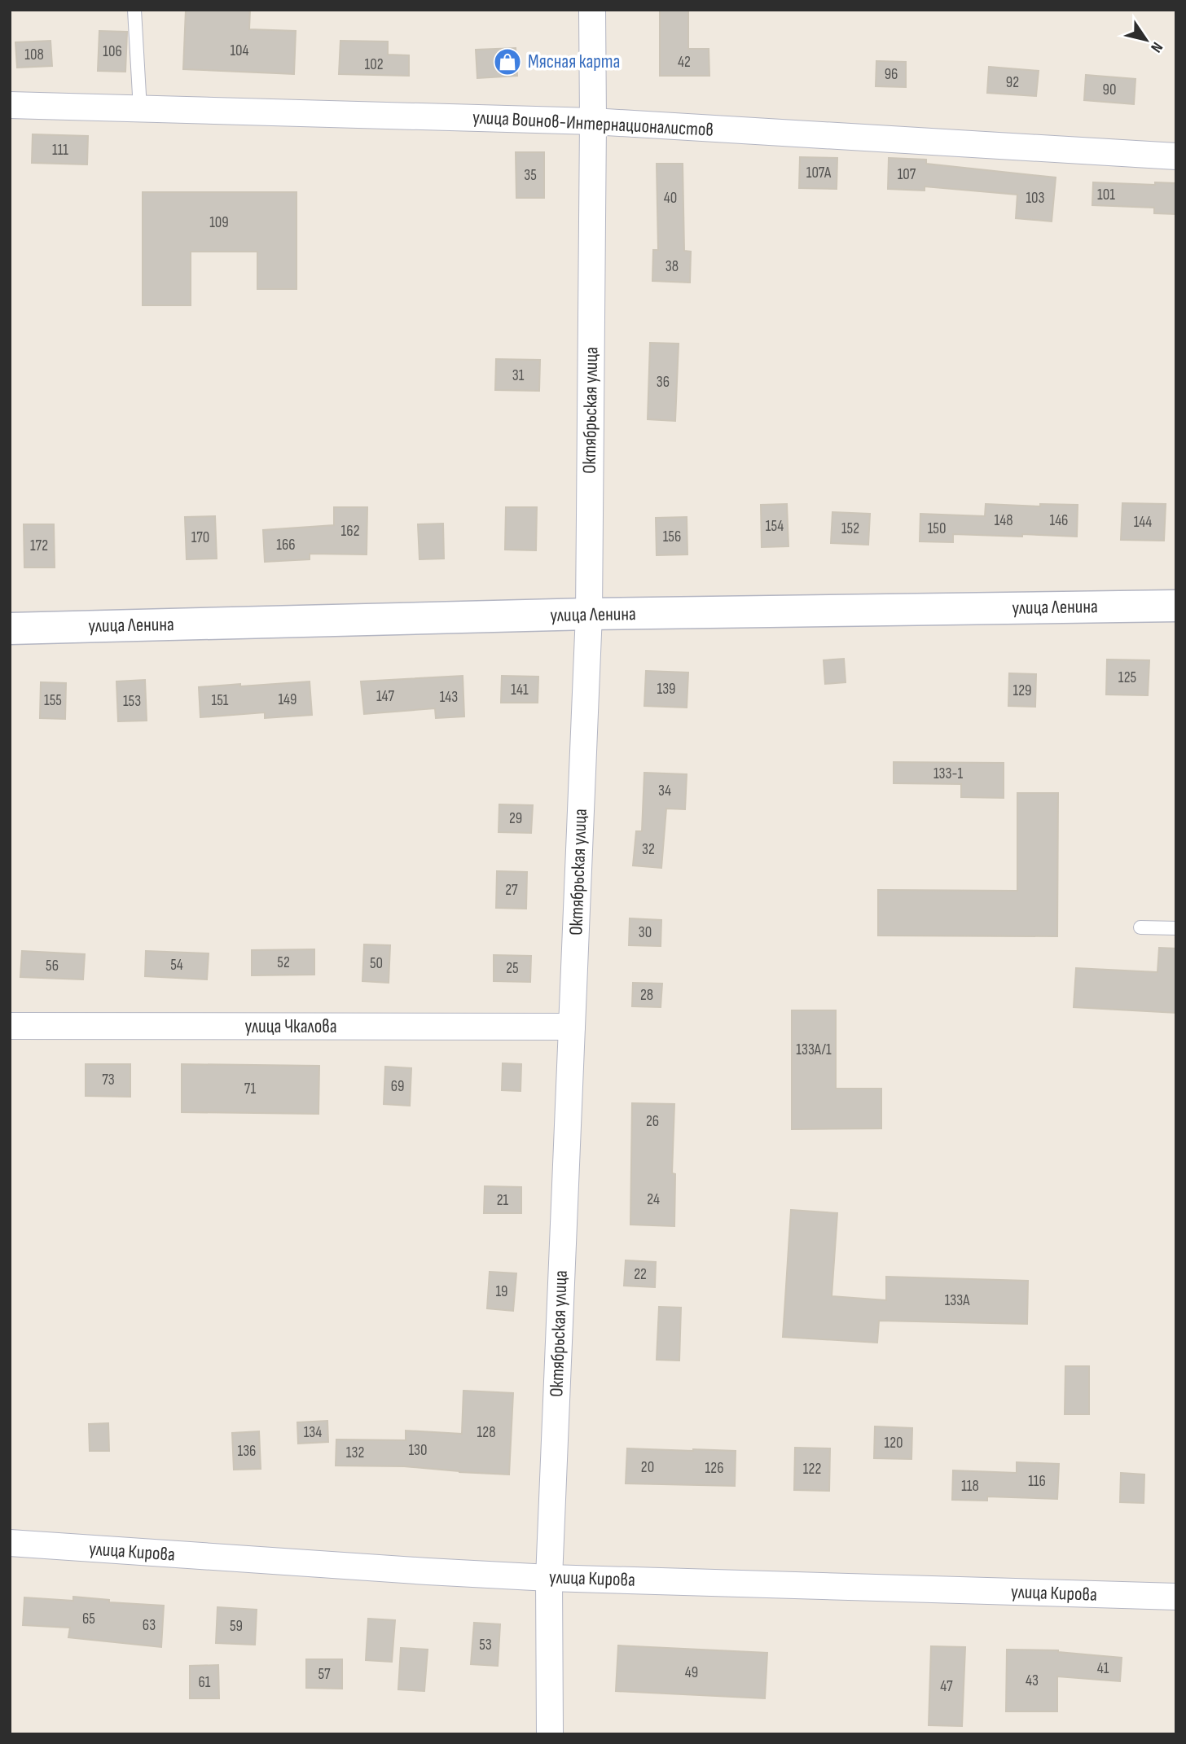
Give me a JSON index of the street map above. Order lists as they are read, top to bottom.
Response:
{
  "streets": {
    "main road": ["улица Ленина"],
    "street": [
      "улица Воинов-Интернационалистов",
      "Октябрьская улица",
      "улица Чкалова",
      "улица Кирова"
    ]
  },
  "crossings": [
    ["улица Воинов-Интернационалистов", "Октябрьская улица"],
    ["Октябрьская улица", "улица Ленина"],
    ["Октябрьская улица", "улица Чкалова"],
    ["Октябрьская улица", "улица Кирова"]
  ],
  "places": {
    "shop": ["Мясная карта"]
  },
  "house_numbers": [
    "104",
    "106",
    "108",
    "42",
    "102",
    "96",
    "92",
    "90",
    "111",
    "107А",
    "107",
    "35",
    "101",
    "40",
    "103",
    "109",
    "38",
    "31",
    "36",
    "148",
    "146",
    "144",
    "154",
    "152",
    "150",
    "162",
    "156",
    "170",
    "166",
    "172",
    "125",
    "139",
    "141",
    "129",
    "147",
    "143",
    "149",
    "155",
    "151",
    "153",
    "133-1",
    "34",
    "29",
    "32",
    "27",
    "30",
    "52",
    "50",
    "54",
    "56",
    "25",
    "28",
    "133А/1",
    "73",
    "69",
    "71",
    "26",
    "24",
    "21",
    "22",
    "19",
    "133А",
    "134",
    "128",
    "120",
    "130",
    "136",
    "132",
    "20",
    "126",
    "122",
    "116",
    "118",
    "65",
    "63",
    "59",
    "53",
    "41",
    "49",
    "57",
    "43",
    "61",
    "47"
  ],
  "north": "bottom right"
}
